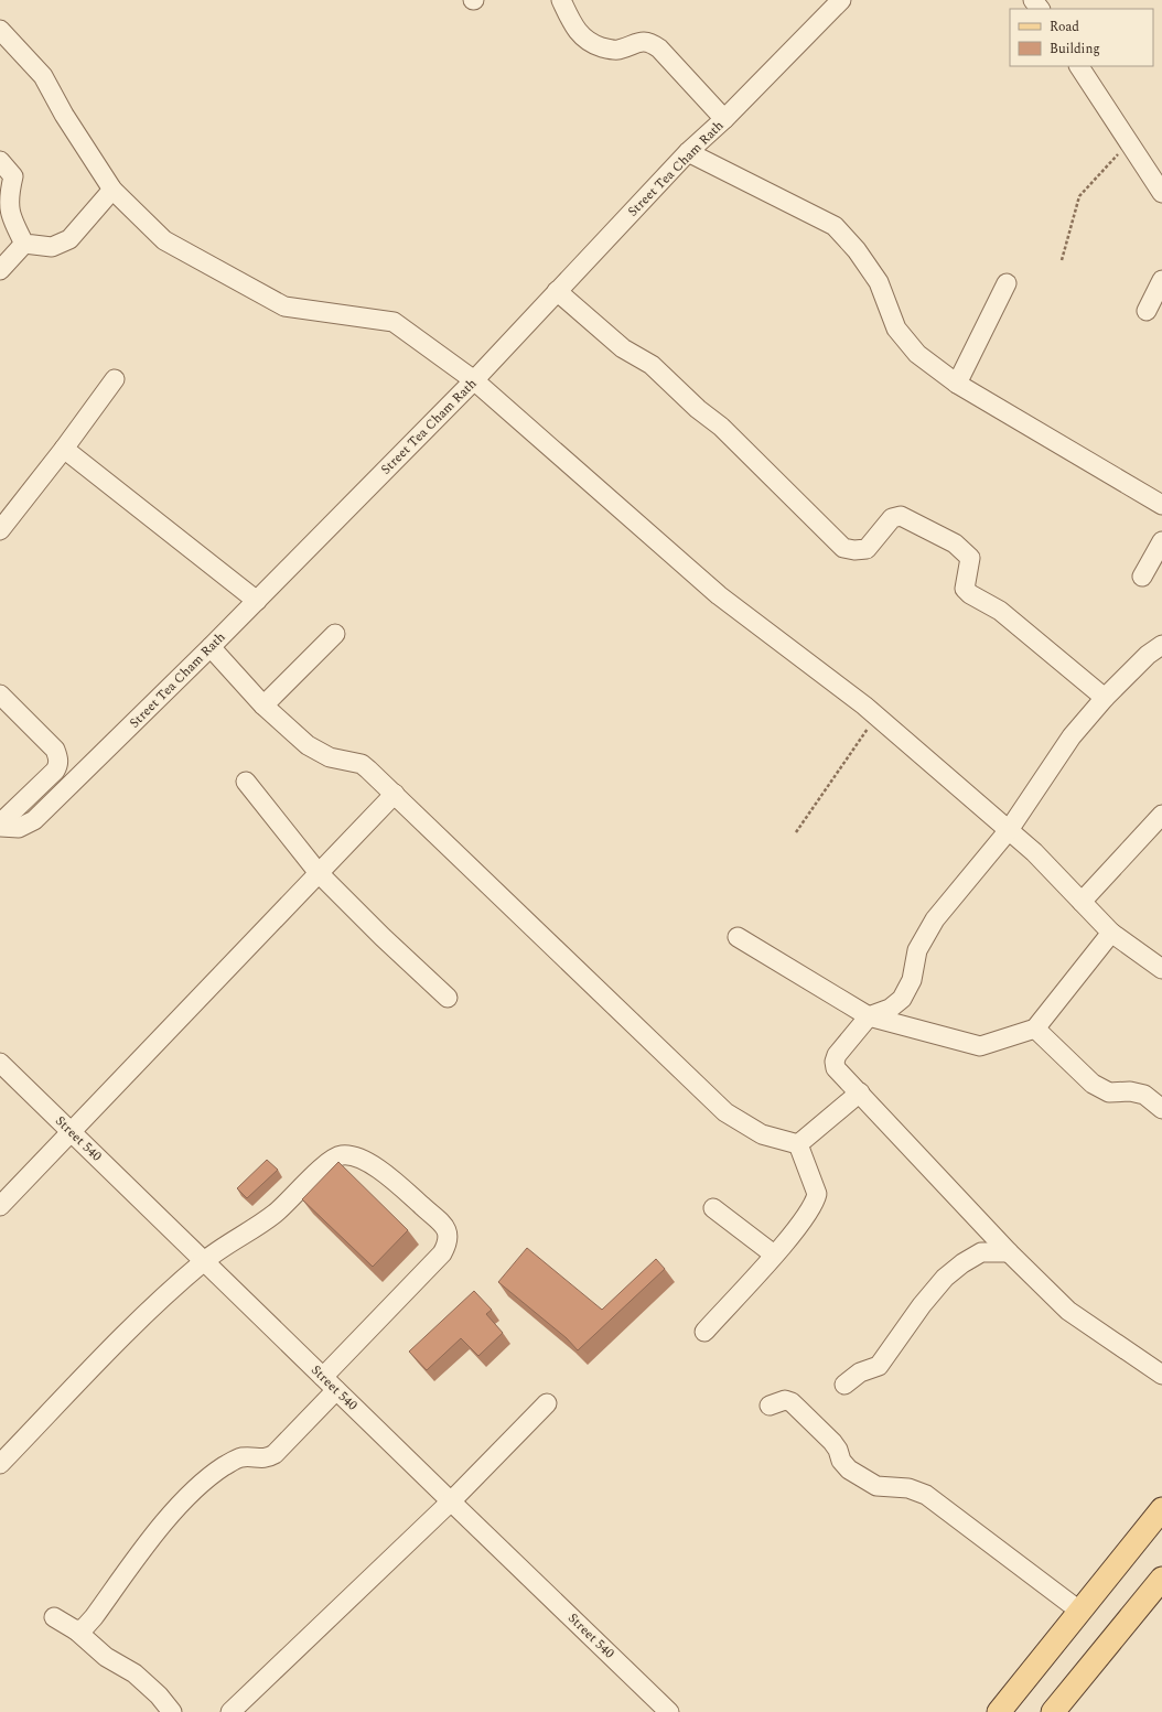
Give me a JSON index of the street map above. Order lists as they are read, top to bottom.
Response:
{
  "streets": {
    "street": ["Street Tea Cham Rath", "Street 540"]
  },
  "legend": ["Road", "Building"]
}
